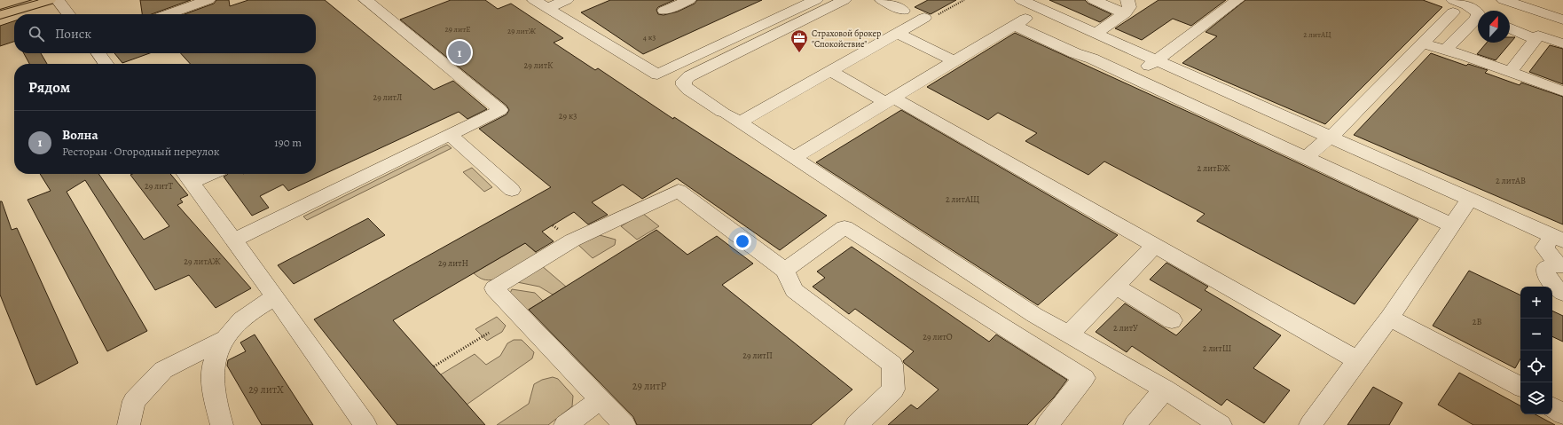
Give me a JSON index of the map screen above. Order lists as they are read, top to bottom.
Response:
{
  "places": {
    "office": ["Страховой брокер \"Спокойствие\""]
  },
  "house_numbers": [
    "29 литЕ",
    "29 литЖ",
    "2 литАЦ",
    "4 к3",
    "29 литК",
    "29 литЛ",
    "29 к3",
    "2 литБЖ",
    "2 литАВ",
    "29 литT",
    "2 литАЩ",
    "29 литАЖ",
    "29 литН",
    "2В",
    "2 литУ",
    "29 литО",
    "2 литШ",
    "29 литП",
    "29 литР",
    "29 литХ"
  ],
  "north": "top",
  "page": {
    "search": "Поиск",
    "pins": "1",
    "heading": "Рядом",
    "list": [
      {
        "mark": "1",
        "name": "Волна",
        "note": "Ресторан · Огородный переулок",
        "value": "190 m"
      }
    ],
    "map_buttons": ["+", "−"]
  }
}
